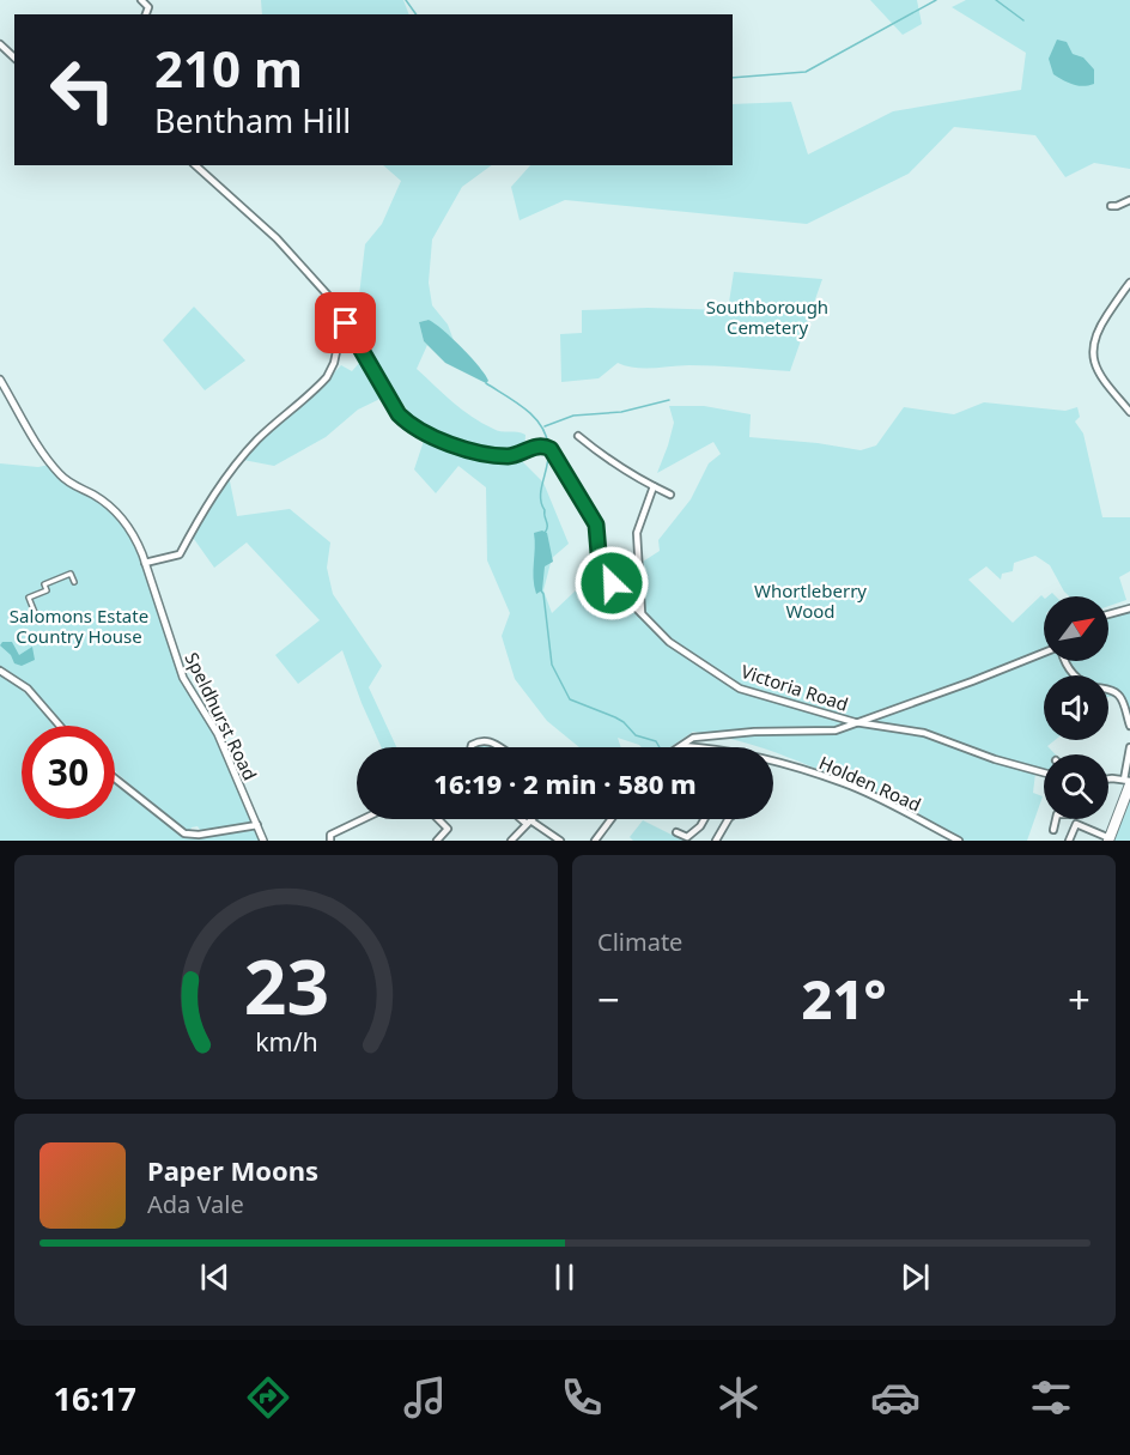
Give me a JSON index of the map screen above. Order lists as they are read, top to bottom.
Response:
{
  "streets": {
    "street": ["Victoria Road", "Speldhurst Road", "Holden Road"]
  },
  "parks": ["Southborough Cemetery", "Whortleberry Wood", "Salomons Estate Country House"],
  "north": "top right",
  "page": {
    "turn": ["210 m", "Bentham Hill"],
    "limit": "30",
    "trip": "16:19 · 2 min · 580 m",
    "tile": "Climate",
    "heat": ["−", "21°", "+"],
    "song": ["Paper Moons", "Ada Vale"],
    "tabs": "16:17",
    "gauge": ["23", "km/h"]
  }
}
